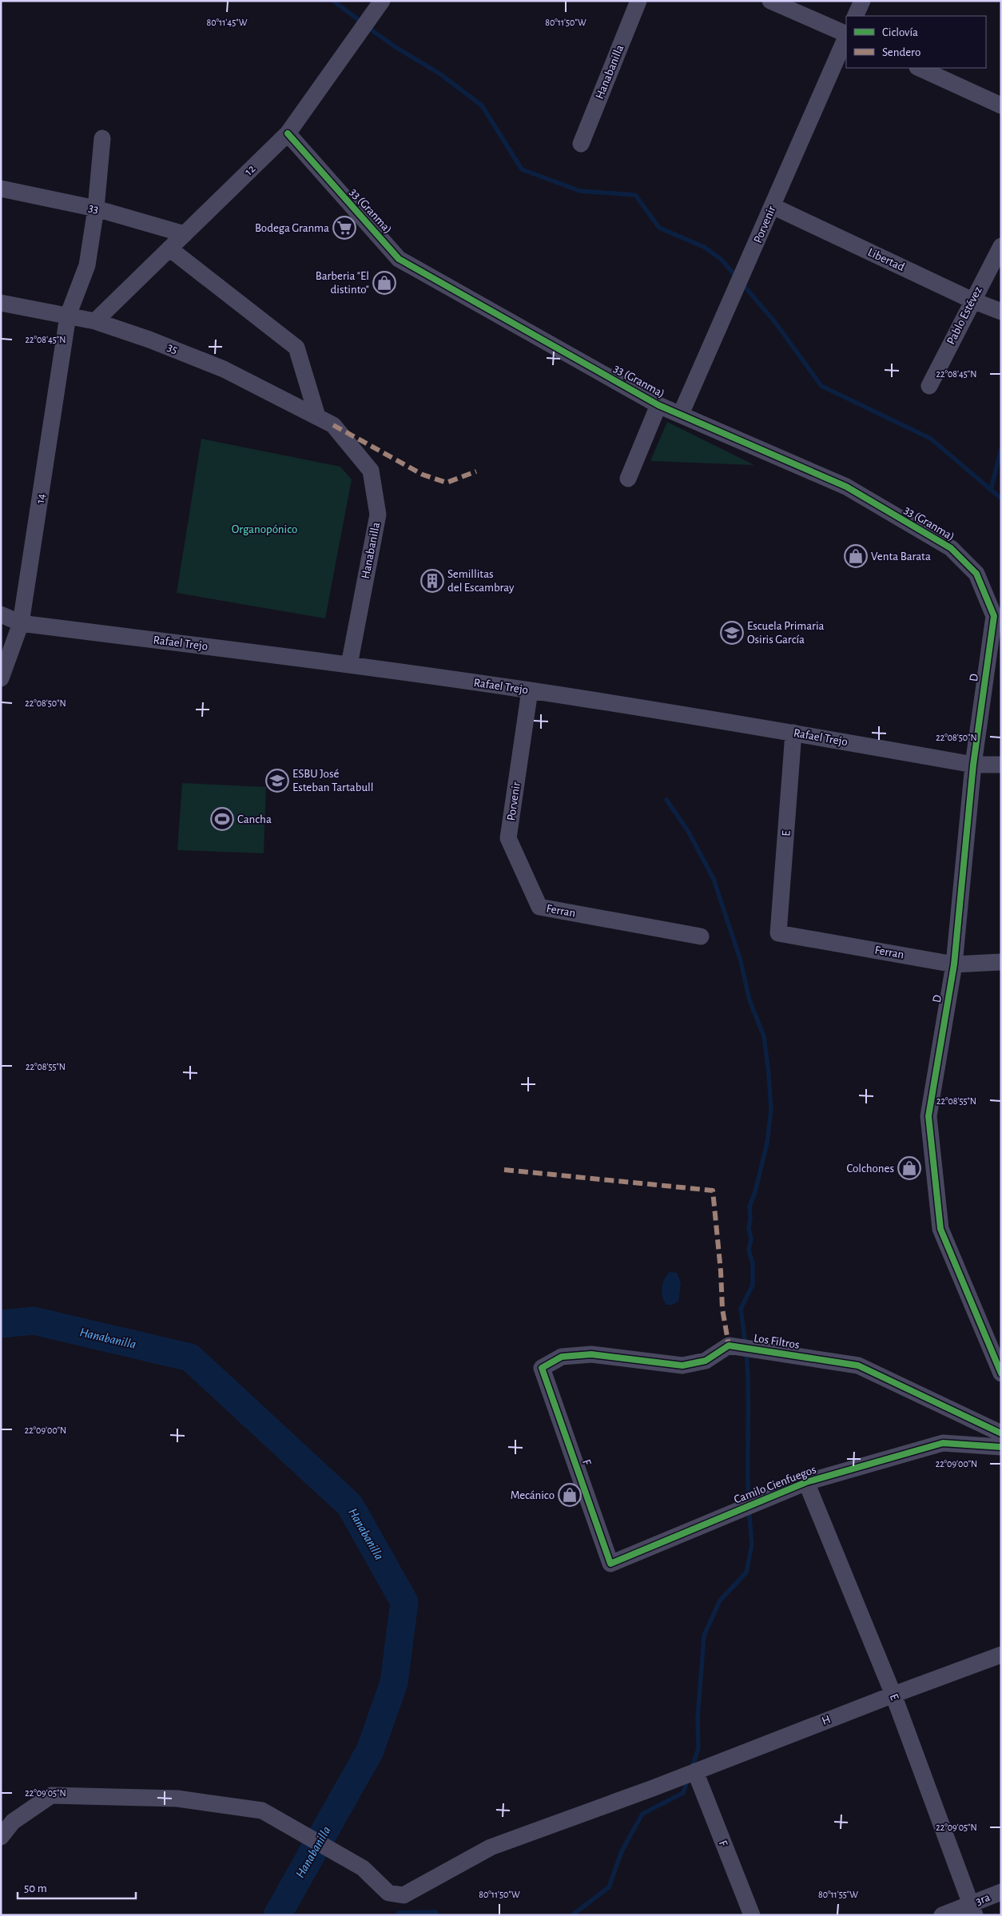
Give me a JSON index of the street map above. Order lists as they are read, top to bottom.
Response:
{
  "streets": {
    "street": [
      "Hanabanilla",
      "12",
      "33",
      "33 (Granma)",
      "Porvenir",
      "Libertad",
      "Pablo Estévez",
      "35",
      "14",
      "Rafael Trejo",
      "D",
      "E",
      "Ferran",
      "Los Filtros",
      "F",
      "Camilo Cienfuegos",
      "H",
      "3ra"
    ]
  },
  "crossings": [
    ["Hanabanilla", "35"],
    ["Hanabanilla", "Rafael Trejo"],
    ["12", "33"],
    ["12", "33 (Granma)"],
    ["12", "35"],
    ["33", "14"],
    ["33 (Granma)", "Porvenir"],
    ["33 (Granma)", "D"],
    ["Porvenir", "Libertad"],
    ["Porvenir", "Rafael Trejo"],
    ["Porvenir", "Ferran"],
    ["Libertad", "Pablo Estévez"],
    ["35", "14"],
    ["14", "Rafael Trejo"],
    ["Rafael Trejo", "D"],
    ["Rafael Trejo", "E"],
    ["D", "Ferran"],
    ["E", "Ferran"],
    ["E", "Camilo Cienfuegos"],
    ["E", "H"],
    ["E", "3ra"],
    ["Los Filtros", "F"],
    ["F", "Camilo Cienfuegos"],
    ["F", "H"]
  ],
  "water": ["Hanabanilla"],
  "parks": ["Organopónico"],
  "places": {
    "supermarket": ["Bodega Granma"],
    "shop": [
      "Barberia \"El distinto\"",
      "Venta Barata",
      "Colchones",
      "Mecánico"
    ],
    "building": ["Semillitas del Escambray"],
    "school or university": ["Escuela Primaria Osiris García", "ESBU José Esteban Tartabull"],
    "sports": ["Cancha"]
  },
  "legend": ["Ciclovía", "Sendero"],
  "scale_bar": "50 m",
  "coordinates": [
    "80°11'45\"W",
    "80°11'50\"W",
    "22°08'45\"N",
    "22°08'50\"N",
    "22°08'55\"N",
    "22°09'00\"N",
    "22°09'05\"N",
    "80°11'55\"W"
  ]
}
